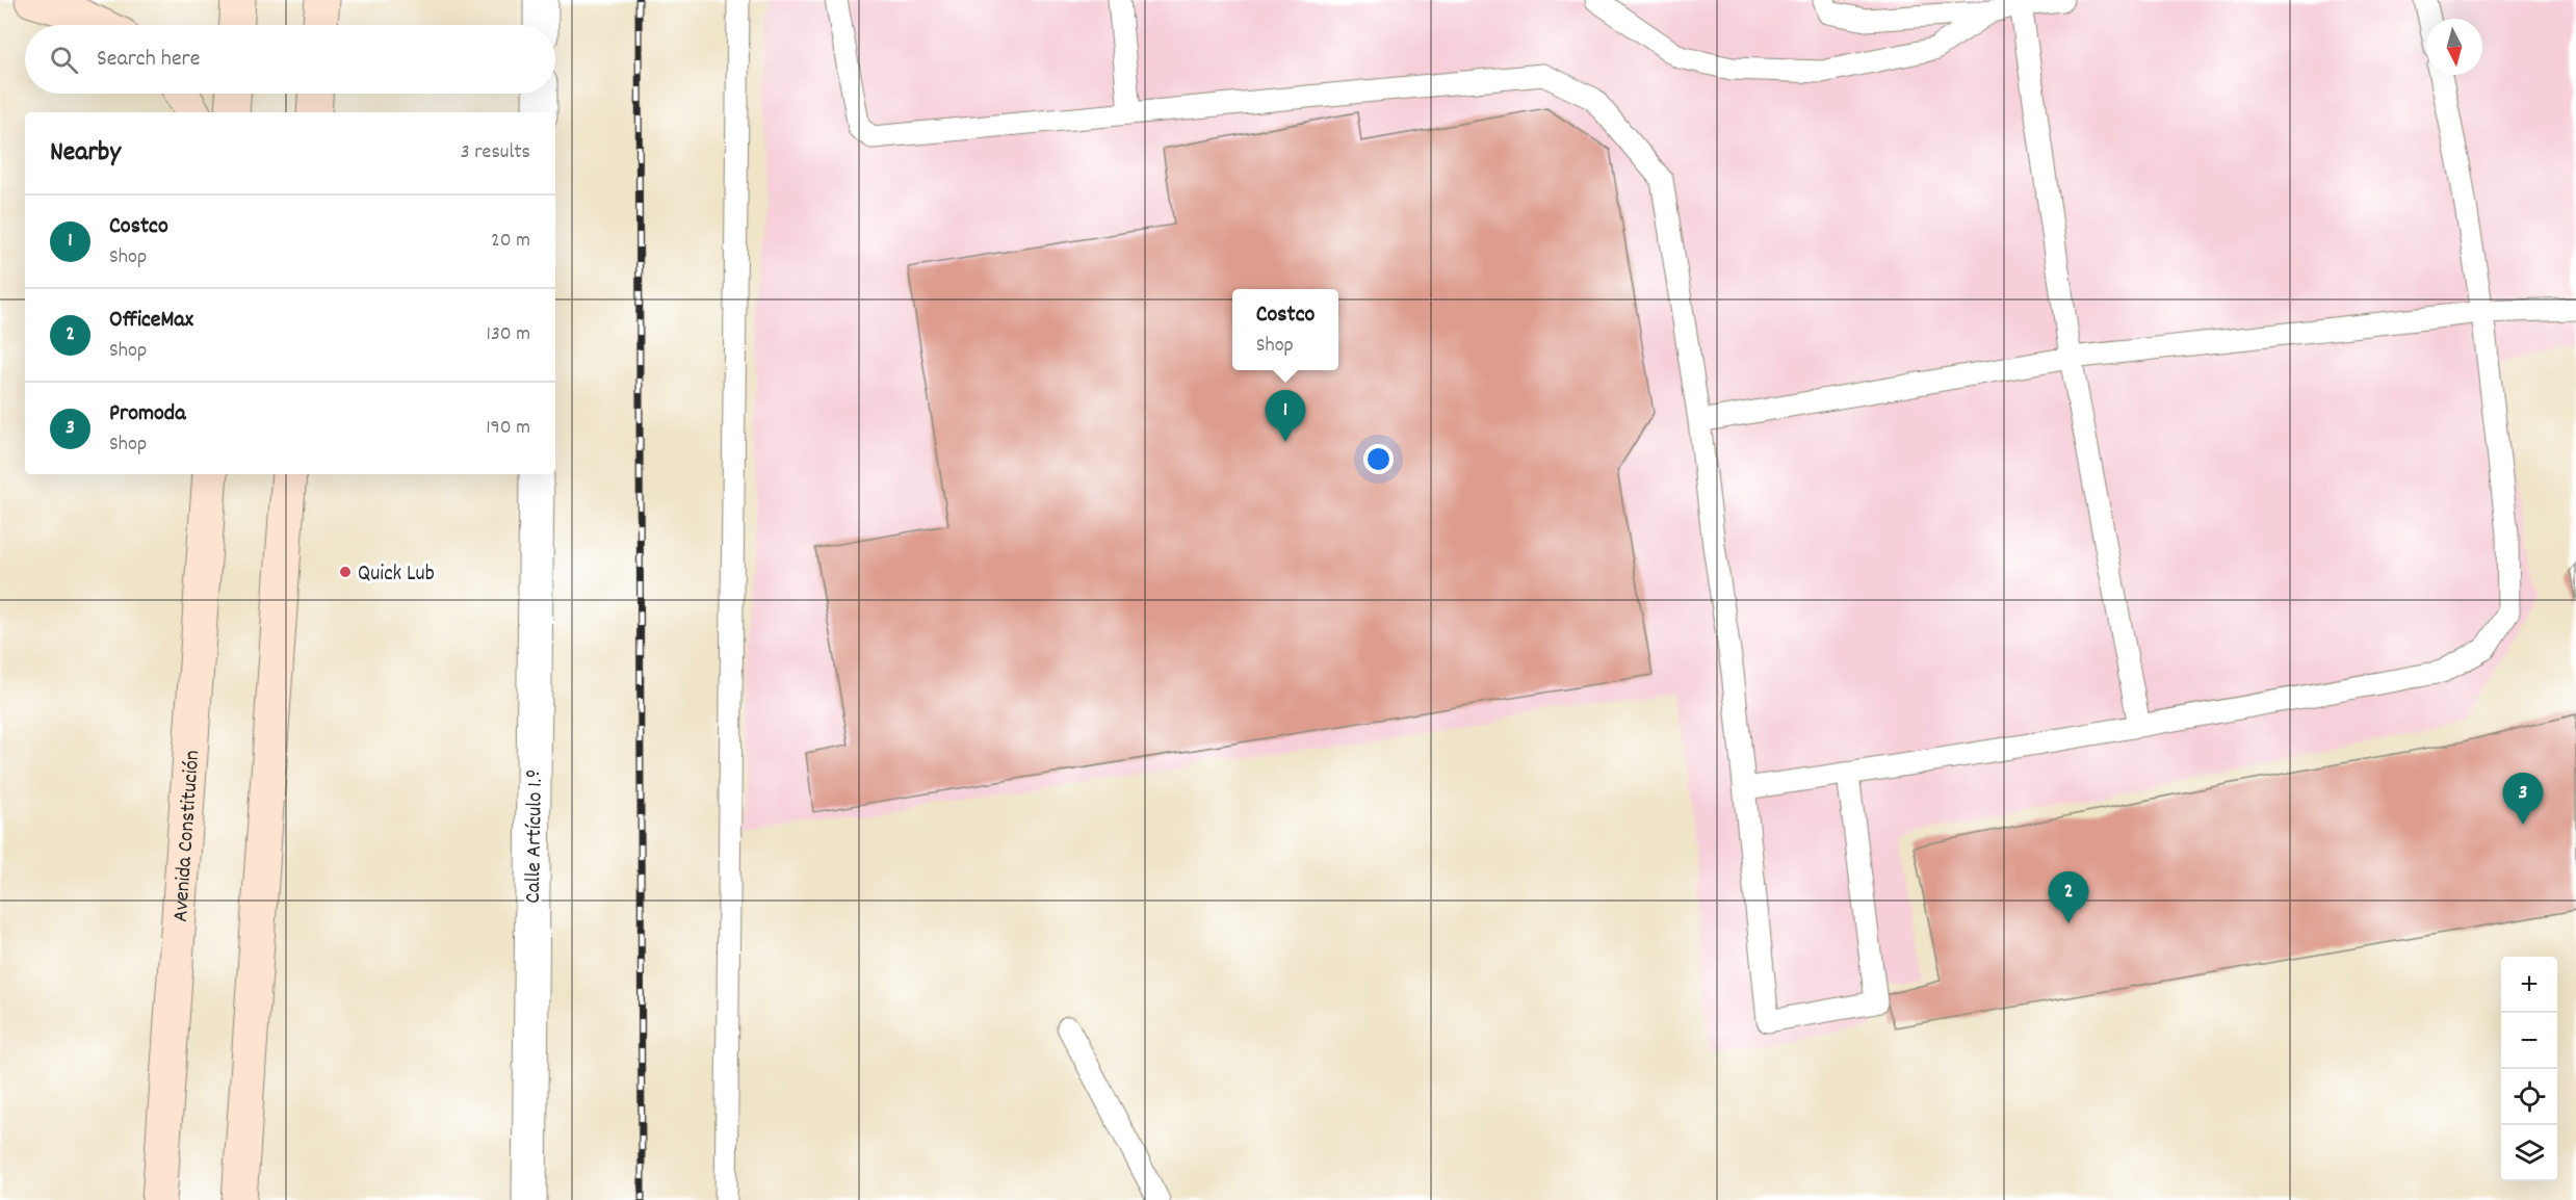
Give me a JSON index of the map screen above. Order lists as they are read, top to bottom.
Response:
{
  "streets": {
    "main road": ["Avenida Constitución"],
    "street": ["Calle Artículo 1.º"]
  },
  "places": ["Quick Lub"],
  "north": "bottom",
  "page": {
    "search": "Search here",
    "heading": ["Nearby", "3 results"],
    "list": [
      {
        "mark": "1",
        "name": "Costco",
        "note": "Shop",
        "value": "20 m"
      },
      {
        "mark": "2",
        "name": "OfficeMax",
        "note": "Shop",
        "value": "130 m"
      },
      {
        "mark": "3",
        "name": "Promoda",
        "note": "Shop",
        "value": "190 m"
      }
    ],
    "popup": ["Costco", "Shop"],
    "pins": ["1", "3", "2"],
    "map_buttons": ["+", "−"]
  }
}
